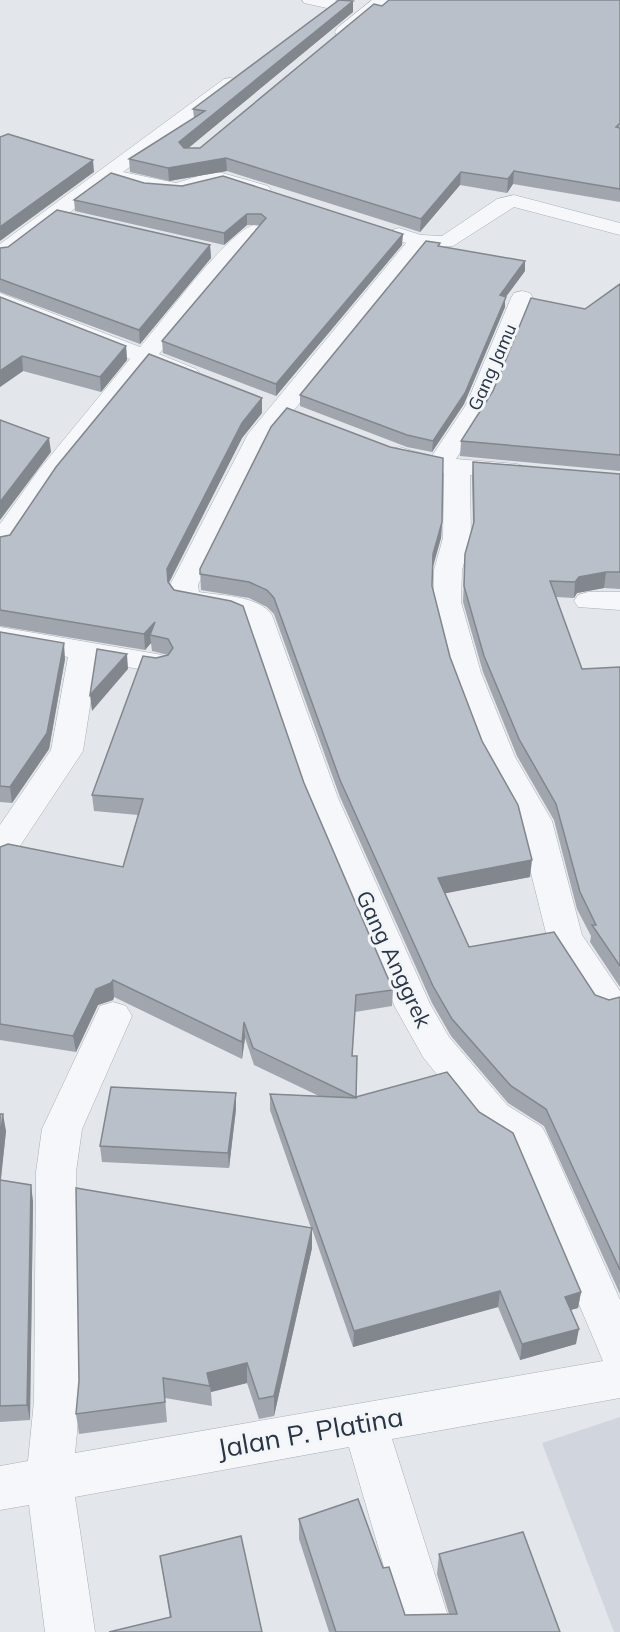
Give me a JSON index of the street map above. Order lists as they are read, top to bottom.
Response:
{
  "streets": {
    "street": ["Gang Jamu", "Gang Anggrek", "Jalan P. Platina"]
  }
}
